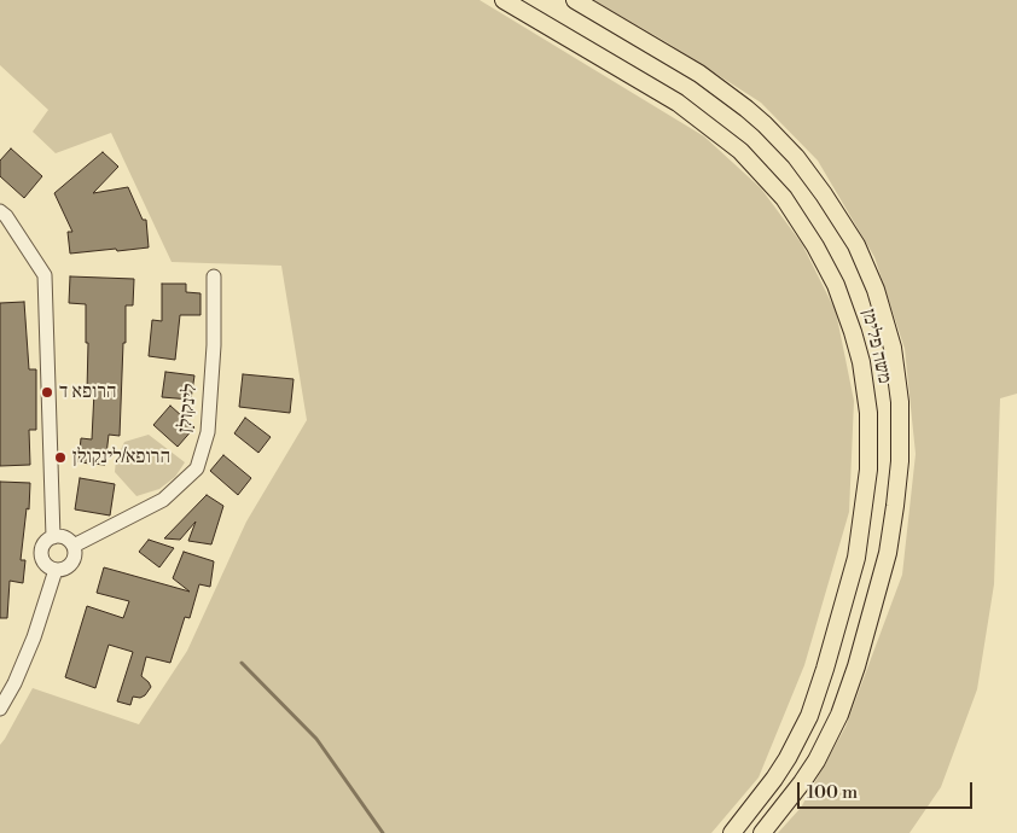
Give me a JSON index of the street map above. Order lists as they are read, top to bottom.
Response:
{
  "streets": {
    "main road": ["משה פלימן"],
    "street": ["לינקולן"]
  },
  "places": ["הרופא ד", "הרופא/לינקולן"],
  "scale_bar": "100 m"
}
